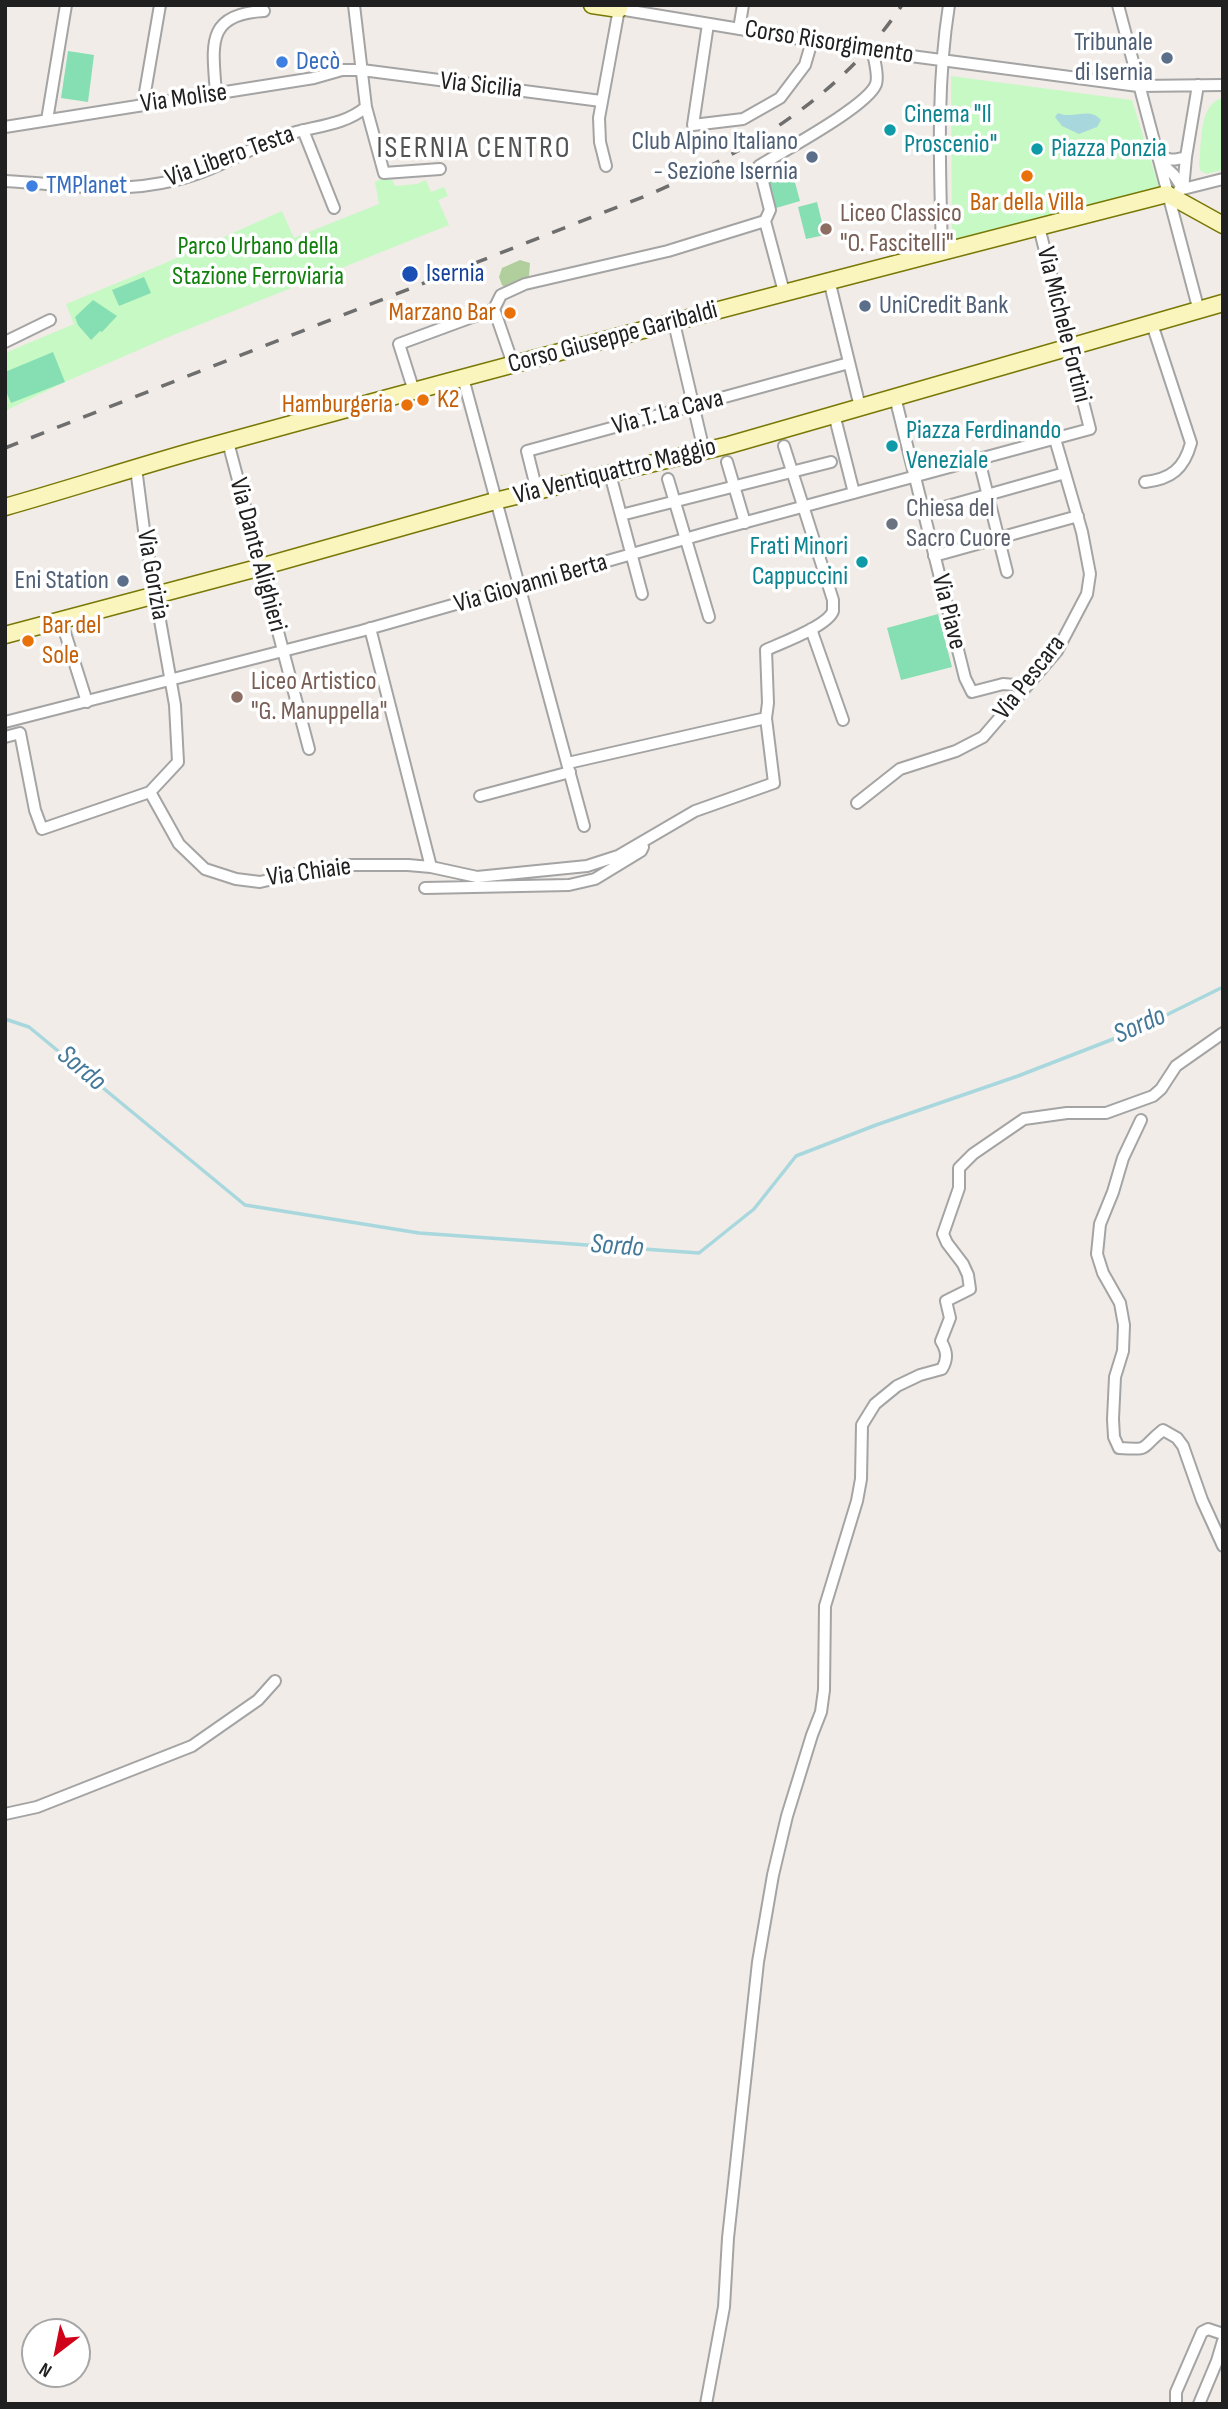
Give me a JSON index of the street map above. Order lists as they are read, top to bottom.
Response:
{
  "streets": {
    "main road": ["Corso Risorgimento", "Corso Giuseppe Garibaldi", "Via Ventiquattro Maggio"],
    "street": [
      "Via Sicilia",
      "Via Molise",
      "Via Libero Testa",
      "Via Michele Fortini",
      "Via T. La Cava",
      "Via Dante Alighieri",
      "Via Gorizia",
      "Via Giovanni Berta",
      "Via Piave",
      "Via Pescara",
      "Via Chiaie"
    ]
  },
  "crossings": [
    ["Via Sicilia", "Via Molise"],
    ["Via Michele Fortini", "Corso Giuseppe Garibaldi"],
    ["Via Michele Fortini", "Via Ventiquattro Maggio"],
    ["Via Michele Fortini", "Via Giovanni Berta"],
    ["Via Michele Fortini", "Via Pescara"],
    ["Corso Giuseppe Garibaldi", "Via Dante Alighieri"],
    ["Corso Giuseppe Garibaldi", "Via Gorizia"],
    ["Via T. La Cava", "Via Ventiquattro Maggio"],
    ["Via Ventiquattro Maggio", "Via Dante Alighieri"],
    ["Via Ventiquattro Maggio", "Via Gorizia"],
    ["Via Ventiquattro Maggio", "Via Piave"],
    ["Via Dante Alighieri", "Via Giovanni Berta"],
    ["Via Gorizia", "Via Giovanni Berta"],
    ["Via Gorizia", "Via Chiaie"],
    ["Via Giovanni Berta", "Via Piave"],
    ["Via Giovanni Berta", "Via Pescara"],
    ["Via Piave", "Via Pescara"]
  ],
  "districts": ["ISERNIA CENTRO"],
  "water": ["Sordo"],
  "parks": ["Parco Urbano della Stazione Ferroviaria"],
  "places": [
    "Tribunale di Isernia",
    "Decò",
    "Cinema \"Il Proscenio\"",
    "Piazza Ponzia",
    "Club Alpino Italiano - Sezione Isernia",
    "Bar della Villa",
    "TMPlanet",
    "Liceo Classico \"O. Fascitelli\"",
    "Isernia",
    "UniCredit Bank",
    "Marzano Bar",
    "K2",
    "Hamburgeria",
    "Piazza Ferdinando Veneziale",
    "Chiesa del Sacro Cuore",
    "Frati Minori Cappuccini",
    "Eni Station",
    "Bar del Sole",
    "Liceo Artistico \"G. Manuppella\""
  ],
  "north": "bottom left"
}
